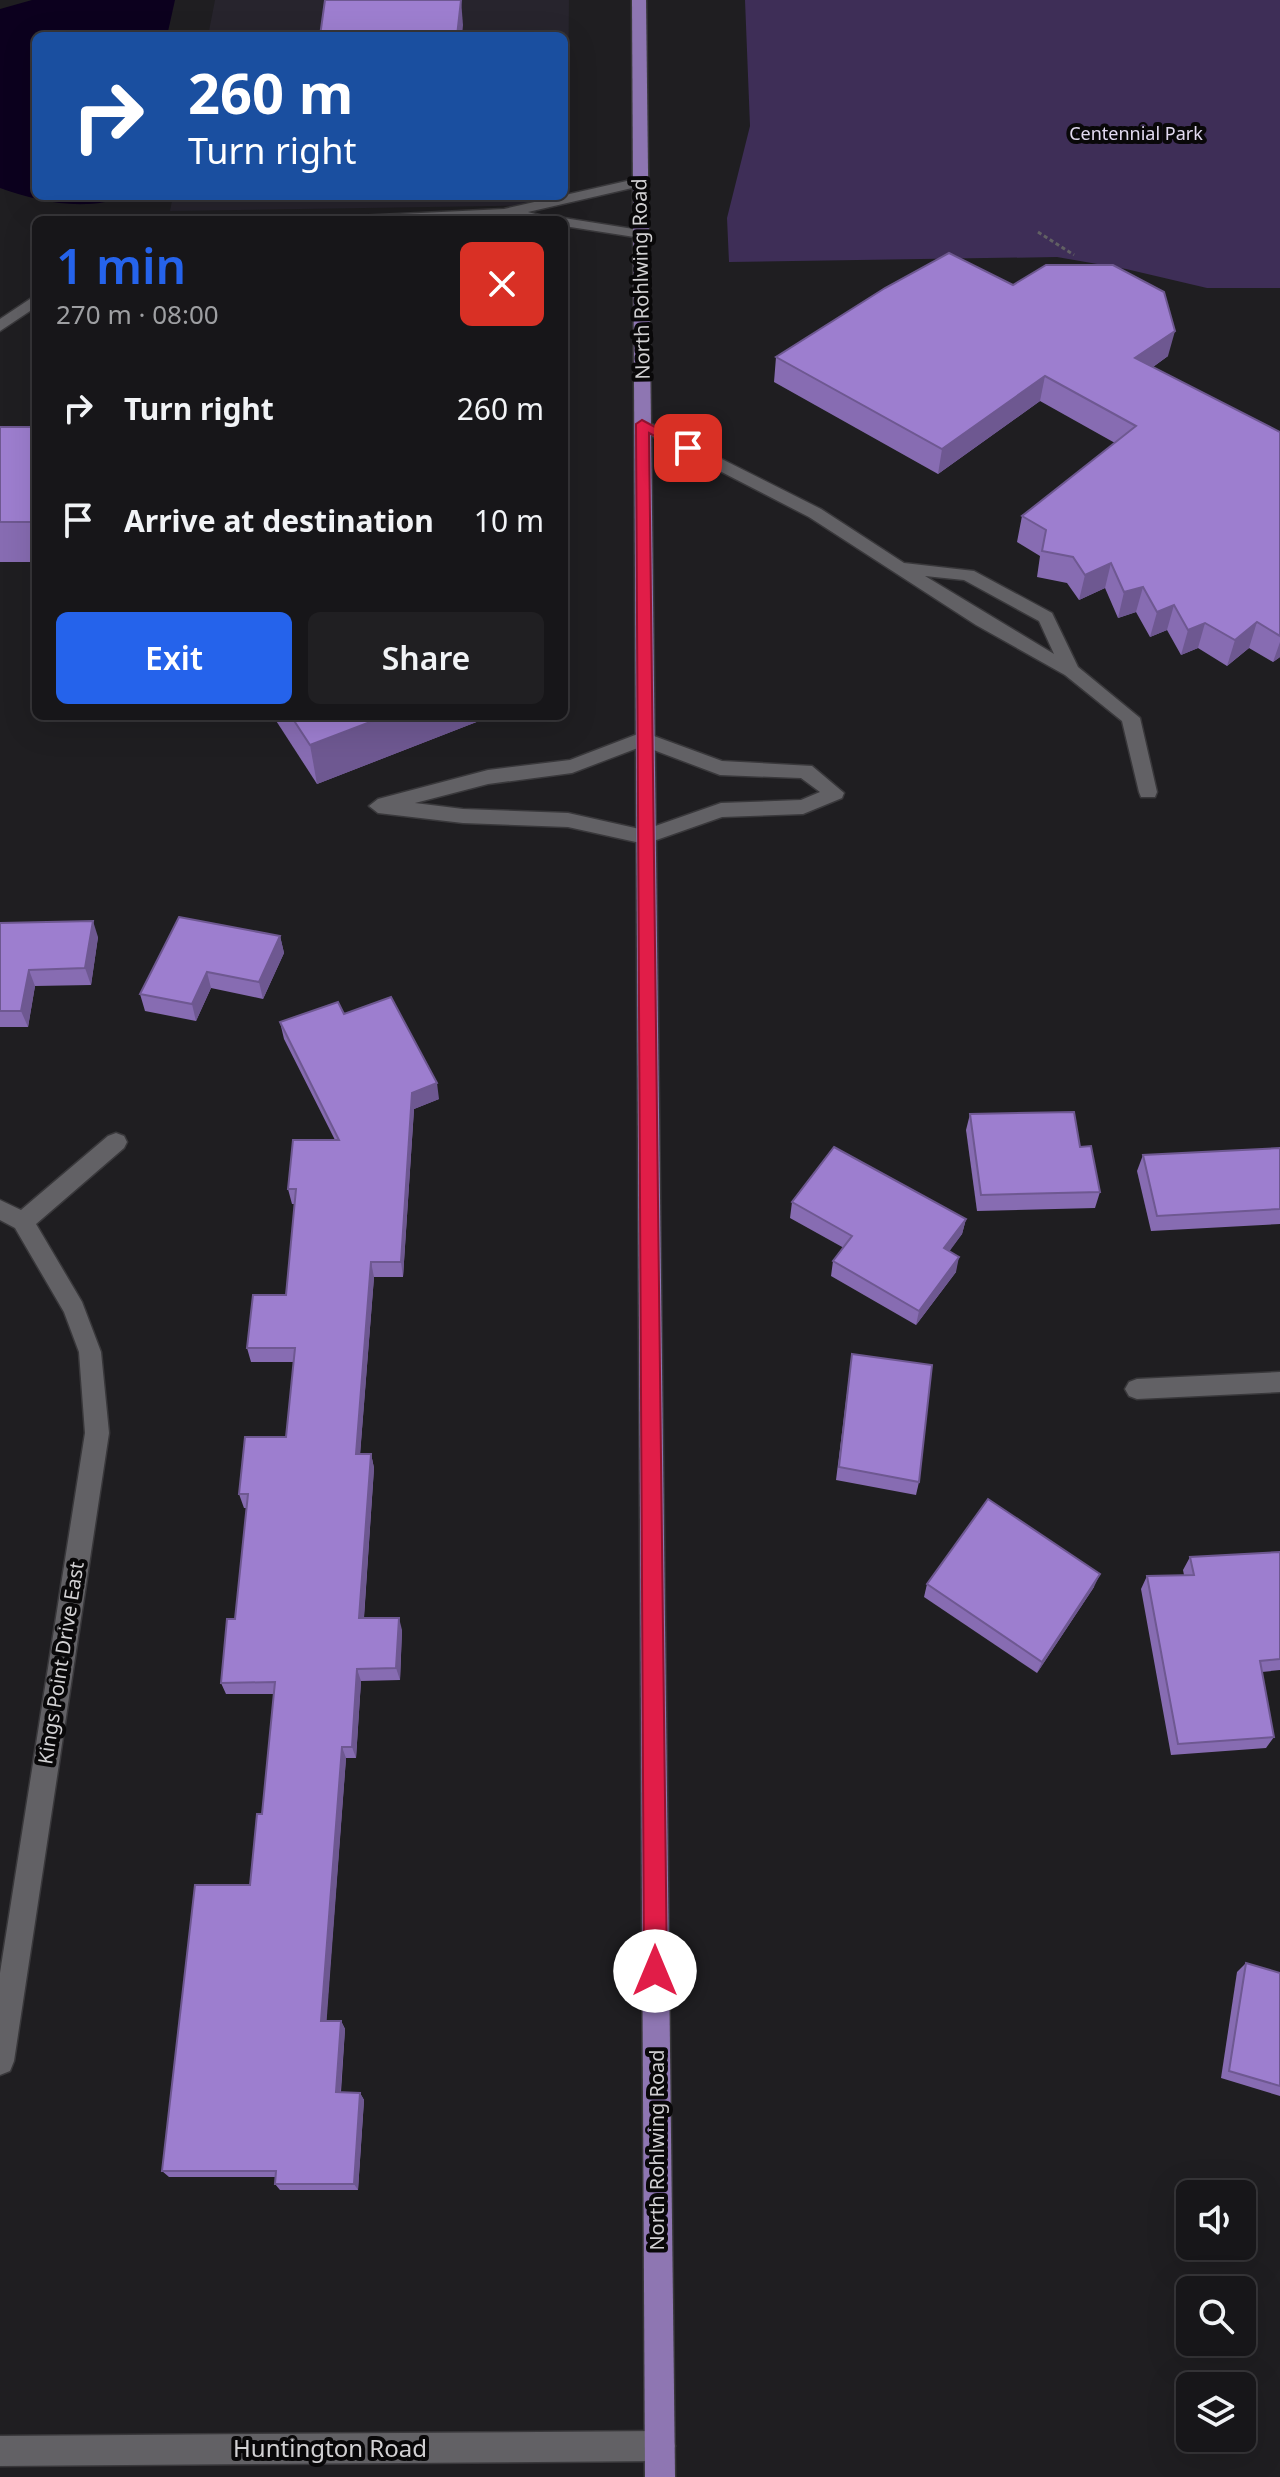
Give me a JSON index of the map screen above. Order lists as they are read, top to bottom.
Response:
{
  "streets": {
    "main road": ["North Rohlwing Road"],
    "street": ["Kings Point Drive East", "Huntington Road"]
  },
  "crossings": [
    ["North Rohlwing Road", "Huntington Road"]
  ],
  "parks": ["Centennial Park"],
  "page": {
    "turn": ["260 m", "Turn right"],
    "heading": ["1 min", "270 m · 08:00"],
    "list": [
      {
        "name": "Turn right",
        "value": "260 m"
      },
      {
        "name": "Arrive at destination",
        "value": "10 m"
      }
    ],
    "buttons": ["Exit", "Share"]
  }
}
